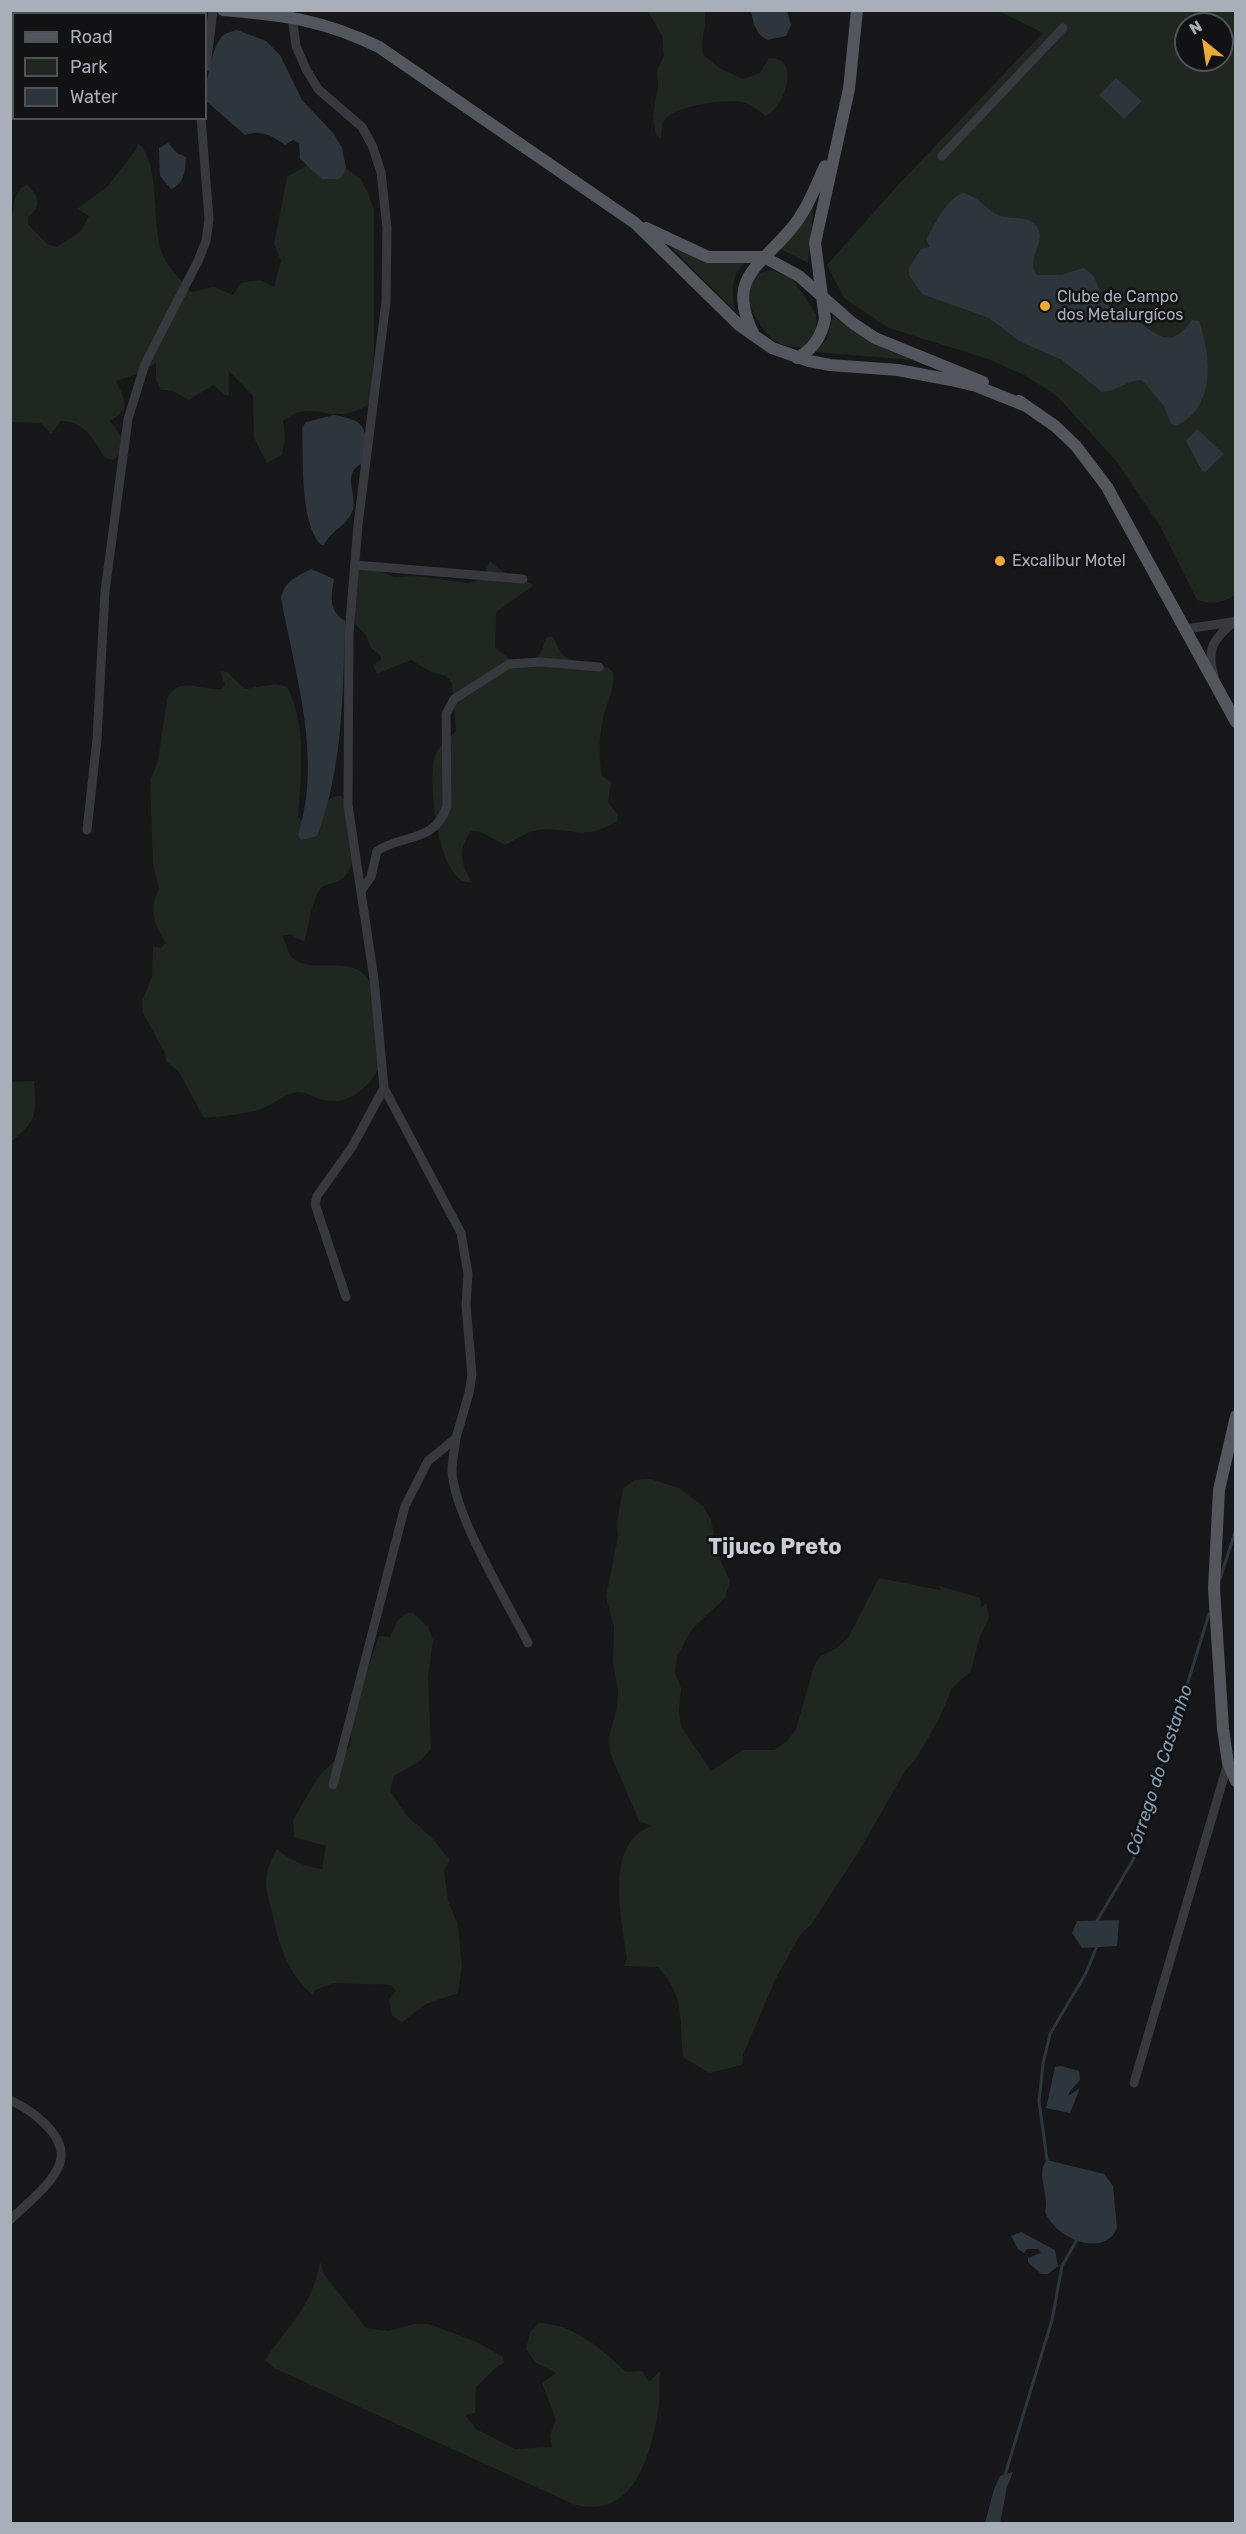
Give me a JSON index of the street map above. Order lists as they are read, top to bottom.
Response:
{
  "districts": ["Tijuco Preto"],
  "water": ["Córrego do Castanho"],
  "places": ["Clube de Campo dos Metalurgícos", "Excalibur Motel"],
  "legend": ["Road", "Park", "Water"],
  "north": "top left"
}
